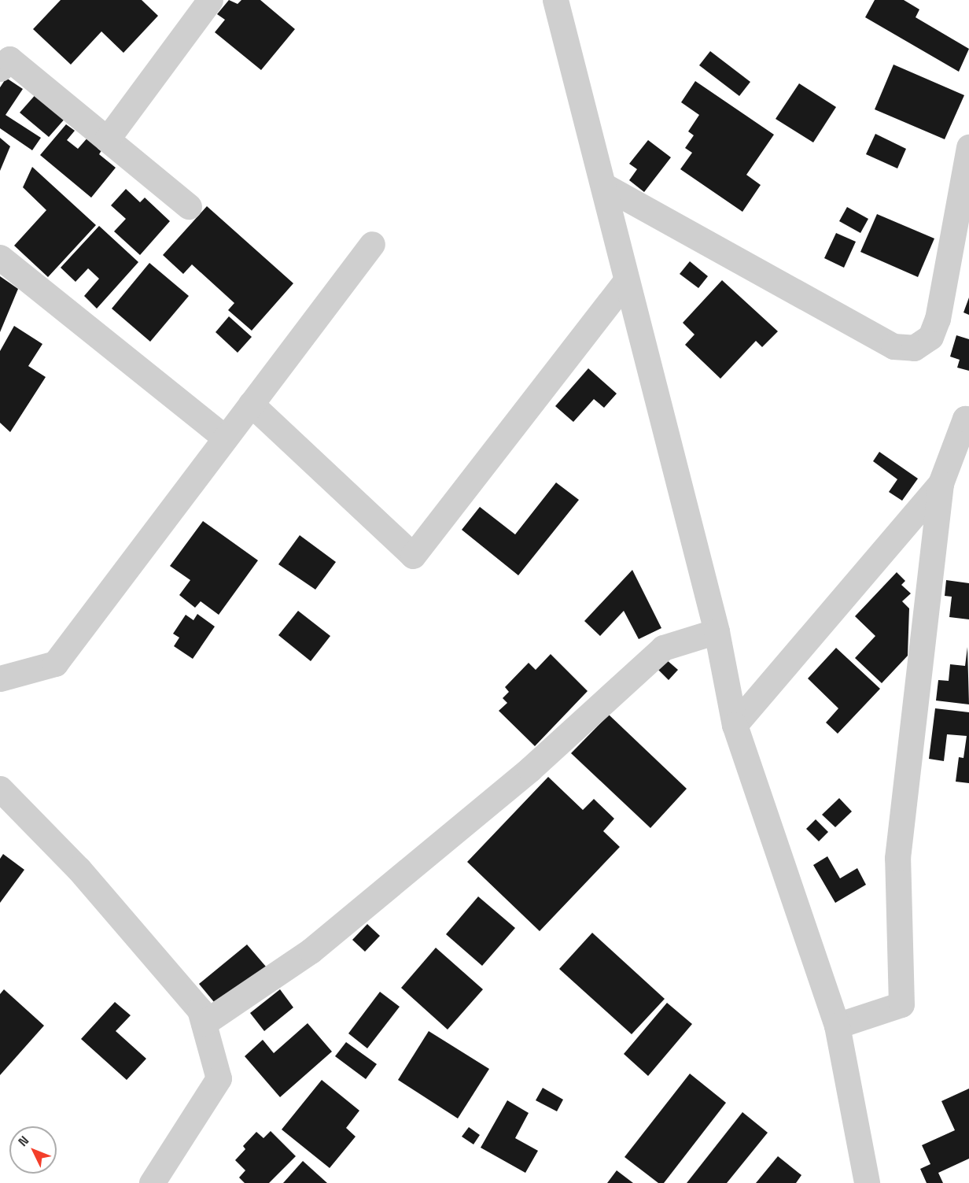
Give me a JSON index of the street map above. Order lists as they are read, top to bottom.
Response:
{
  "north": "top left"
}
